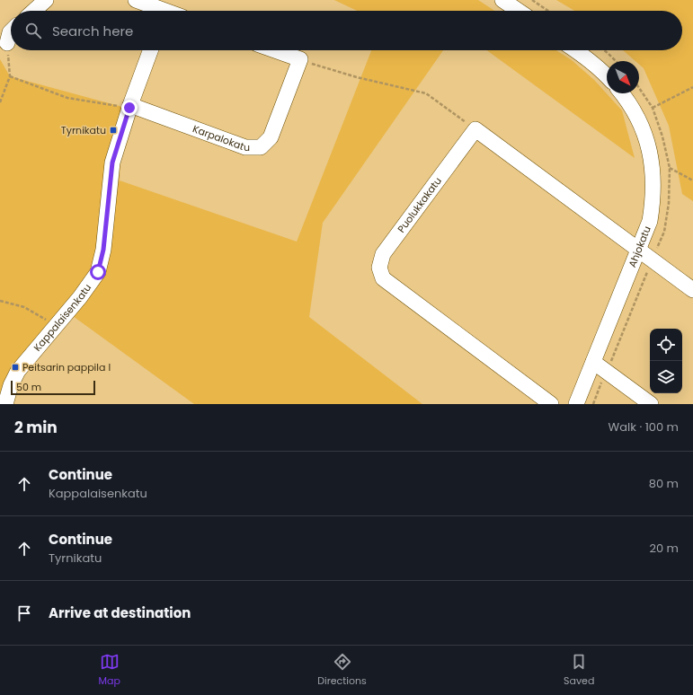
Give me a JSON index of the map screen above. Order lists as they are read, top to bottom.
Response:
{
  "streets": {
    "street": [
      "Karpalokatu",
      "Puolukkakatu",
      "Ahjokatu",
      "Kappalaisenkatu"
    ]
  },
  "crossings": [
    ["Karpalokatu", "Kappalaisenkatu"]
  ],
  "places": {
    "transit": ["Tyrnikatu", "Peitsarin pappila I"]
  },
  "scale_bar": "50 m",
  "north": "bottom right",
  "page": {
    "search": "Search here",
    "scale": "50 m",
    "heading": ["2 min", "Walk · 100 m"],
    "list": [
      ["Continue", "Kappalaisenkatu", "80 m"],
      ["Continue", "Tyrnikatu", "20 m"],
      "Arrive at destination"
    ],
    "nav": ["Map", "Directions", "Saved"]
  }
}
